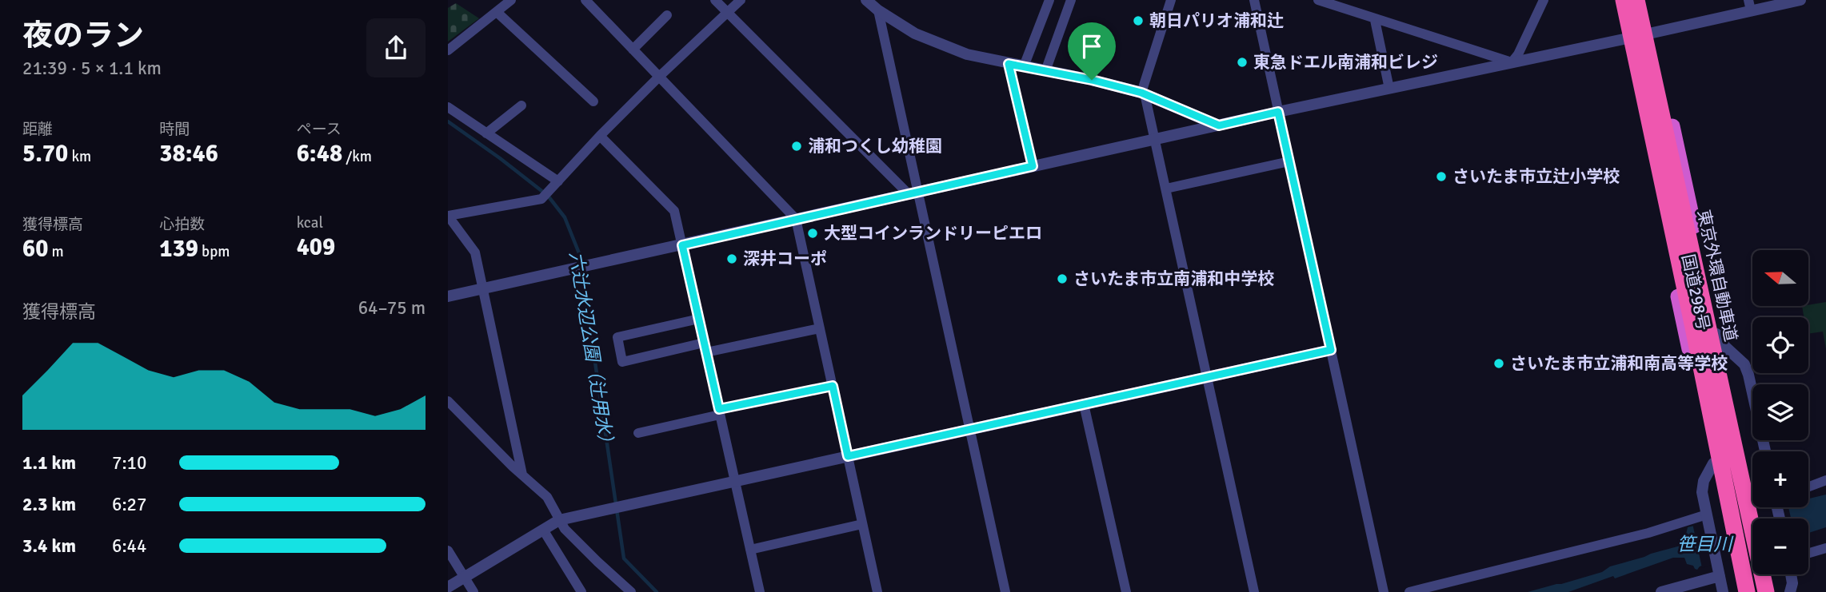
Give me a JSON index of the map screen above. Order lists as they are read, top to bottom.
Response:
{
  "streets": {
    "highway": ["東京外環自動車道", "国道298号"]
  },
  "water": ["六辻水辺公園（辻用水）", "笹目川"],
  "places": [
    "朝日パリオ浦和辻",
    "東急ドエル南浦和ビレジ",
    "浦和つくし幼稚園",
    "さいたま市立辻小学校",
    "大型コインランドリーピエロ",
    "深井コーポ",
    "さいたま市立南浦和中学校",
    "さいたま市立浦和南高等学校"
  ],
  "north": "left",
  "page": {
    "heading": ["夜のラン", "21:39 · 5 × 1.1 km"],
    "stats": [
      ["距離", "5.70 km"],
      ["時間", "38:46"],
      ["ペース", "6:48 /km"],
      ["獲得標高", "60 m"],
      ["心拍数", "139 bpm"],
      ["kcal", "409"]
    ],
    "map_buttons": ["+", "−"],
    "chart": ["獲得標高", "64–75 m"],
    "list": [
      {
        "name": "1.1 km",
        "note": "7:10"
      },
      {
        "name": "2.3 km",
        "note": "6:27"
      },
      {
        "name": "3.4 km",
        "note": "6:44"
      }
    ]
  }
}
